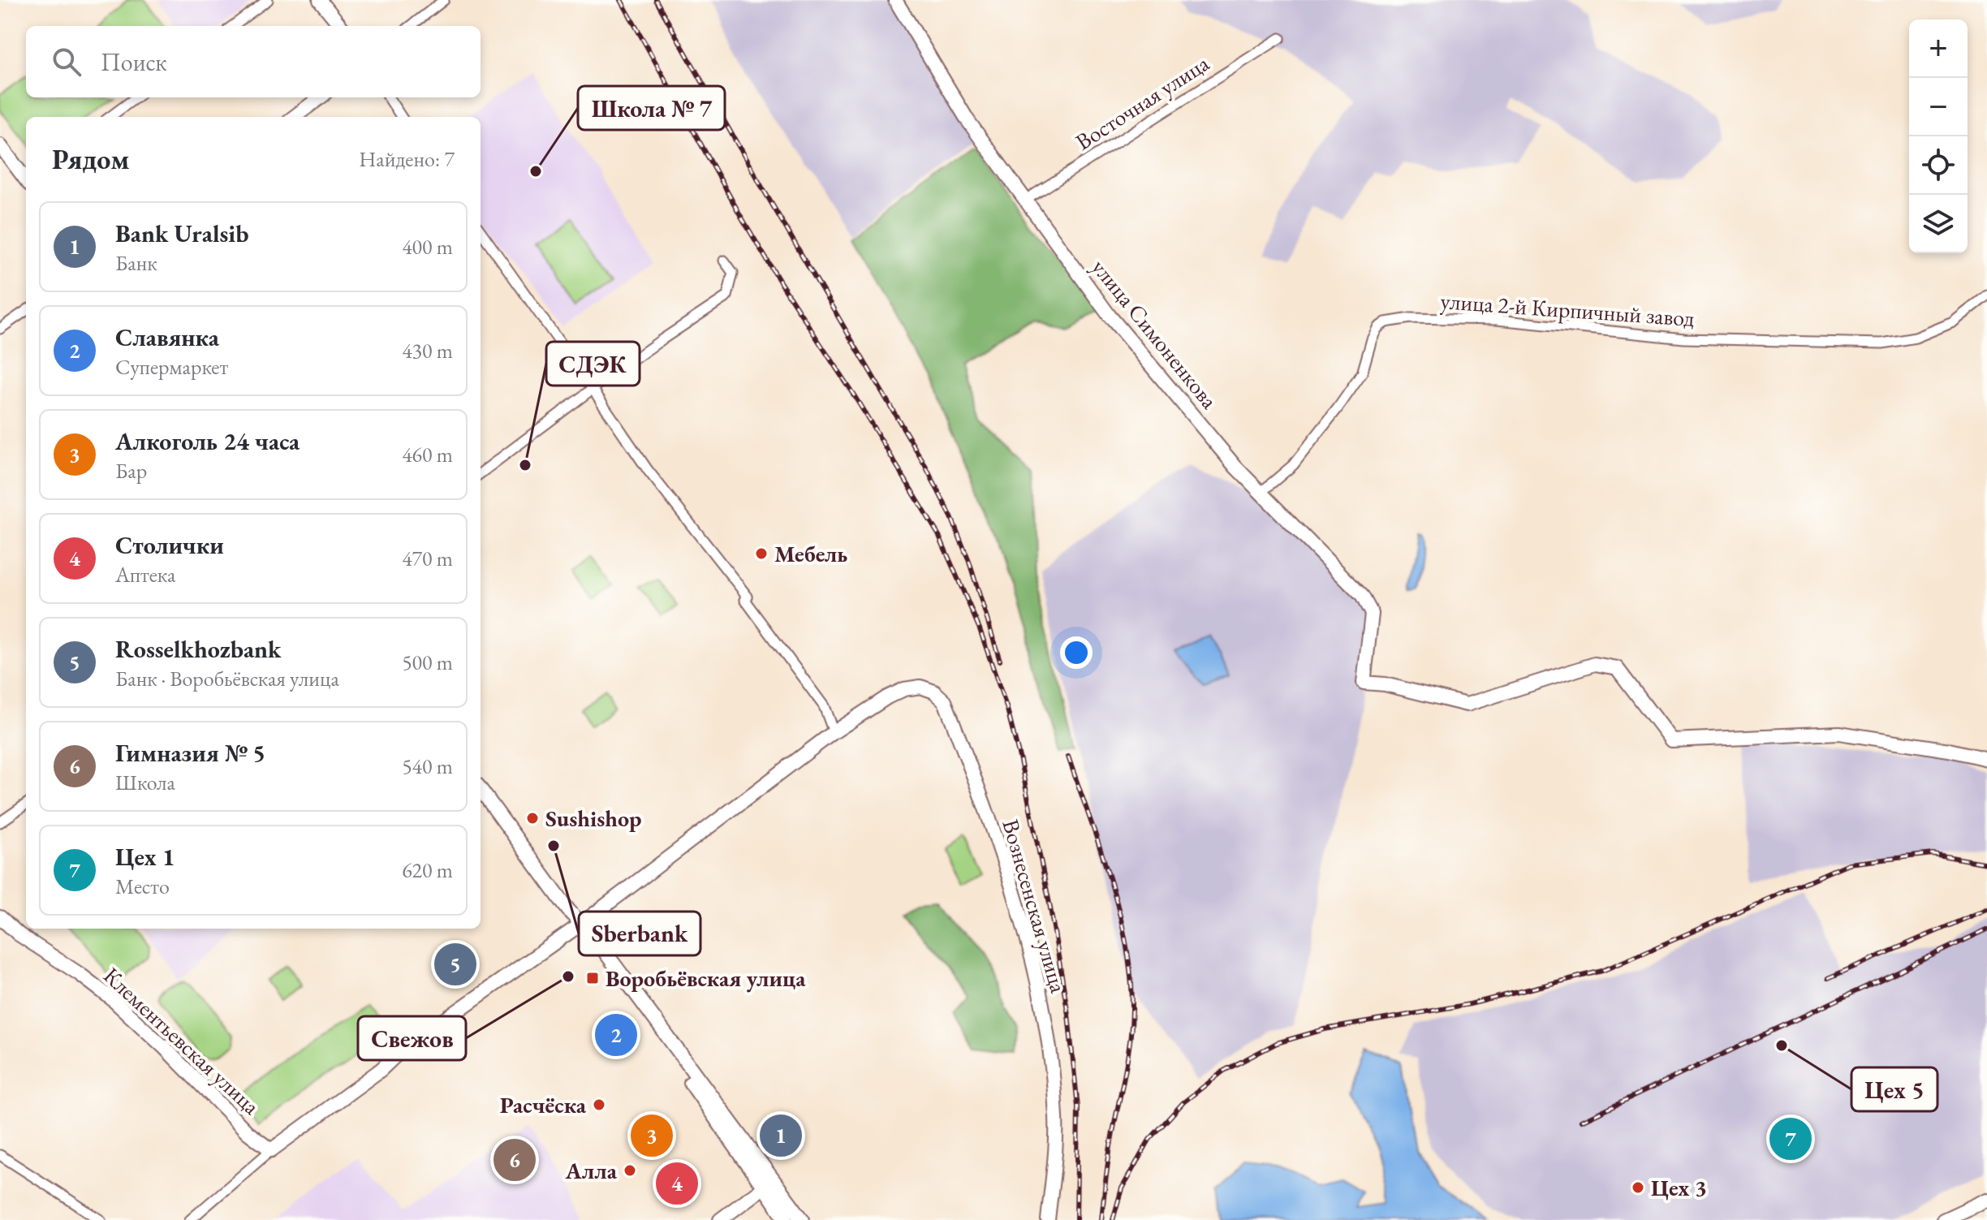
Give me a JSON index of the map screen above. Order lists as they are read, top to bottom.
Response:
{
  "streets": {
    "street": [
      "Восточная улица",
      "улица 2-й Кирпичный завод",
      "улица Симоненкова",
      "Вознесенская улица",
      "Клементьевская улица"
    ]
  },
  "crossings": [
    ["Восточная улица", "улица Симоненкова"],
    ["улица 2-й Кирпичный завод", "улица Симоненкова"]
  ],
  "places": {
    "other": [
      "Школа № 7",
      "СДЭК",
      "Мебель",
      "Sushishop",
      "Sberbank",
      "Свежов",
      "Цех 5",
      "Расчёска",
      "Алла",
      "Цех 3"
    ],
    "transit": ["Воробьёвская улица"]
  },
  "page": {
    "map_buttons": ["+", "−"],
    "search": "Поиск",
    "heading": ["Рядом", "Найдено: 7"],
    "list": [
      {
        "mark": "1",
        "name": "Bank Uralsib",
        "note": "Банк",
        "value": "400 m"
      },
      {
        "mark": "2",
        "name": "Славянка",
        "note": "Супермаркет",
        "value": "430 m"
      },
      {
        "mark": "3",
        "name": "Алкоголь 24 часа",
        "note": "Бар",
        "value": "460 m"
      },
      {
        "mark": "4",
        "name": "Столички",
        "note": "Аптека",
        "value": "470 m"
      },
      {
        "mark": "5",
        "name": "Rosselkhozbank",
        "note": "Банк · Воробьёвская улица",
        "value": "500 m"
      },
      {
        "mark": "6",
        "name": "Гимназия № 5",
        "note": "Школа",
        "value": "540 m"
      },
      {
        "mark": "7",
        "name": "Цех 1",
        "note": "Место",
        "value": "620 m"
      }
    ],
    "pins": [
      "5",
      "2",
      "1",
      "3",
      "7",
      "6",
      "4"
    ]
  }
}
